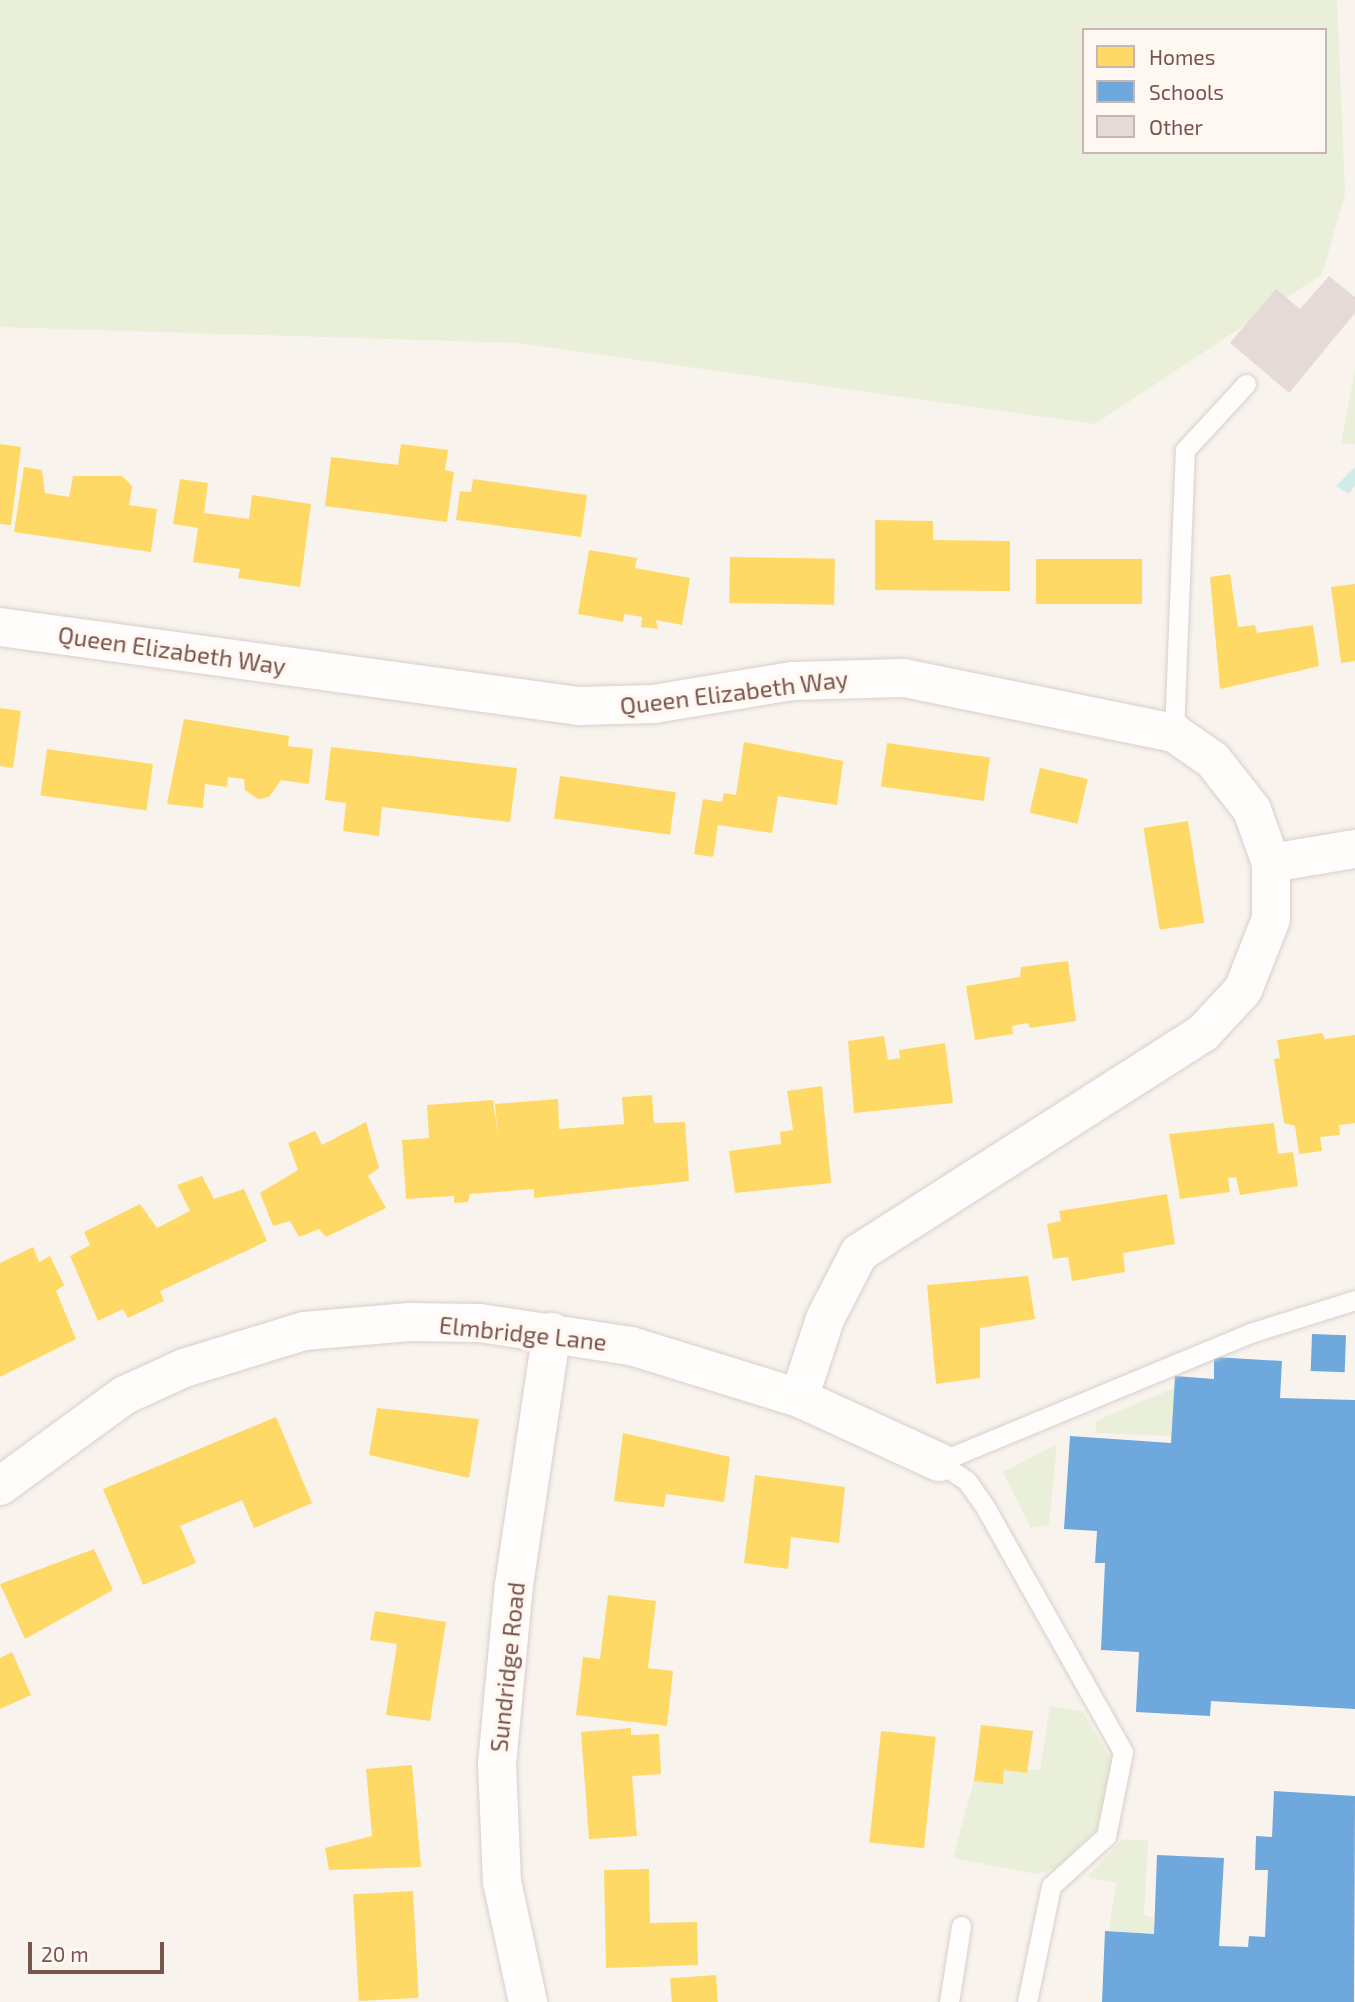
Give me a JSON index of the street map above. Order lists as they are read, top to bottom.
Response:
{
  "streets": {
    "street": ["Queen Elizabeth Way", "Elmbridge Lane", "Sundridge Road"]
  },
  "crossings": [
    ["Queen Elizabeth Way", "Elmbridge Lane"],
    ["Elmbridge Lane", "Sundridge Road"]
  ],
  "legend": ["Homes", "Schools", "Other"],
  "scale_bar": "20 m"
}
